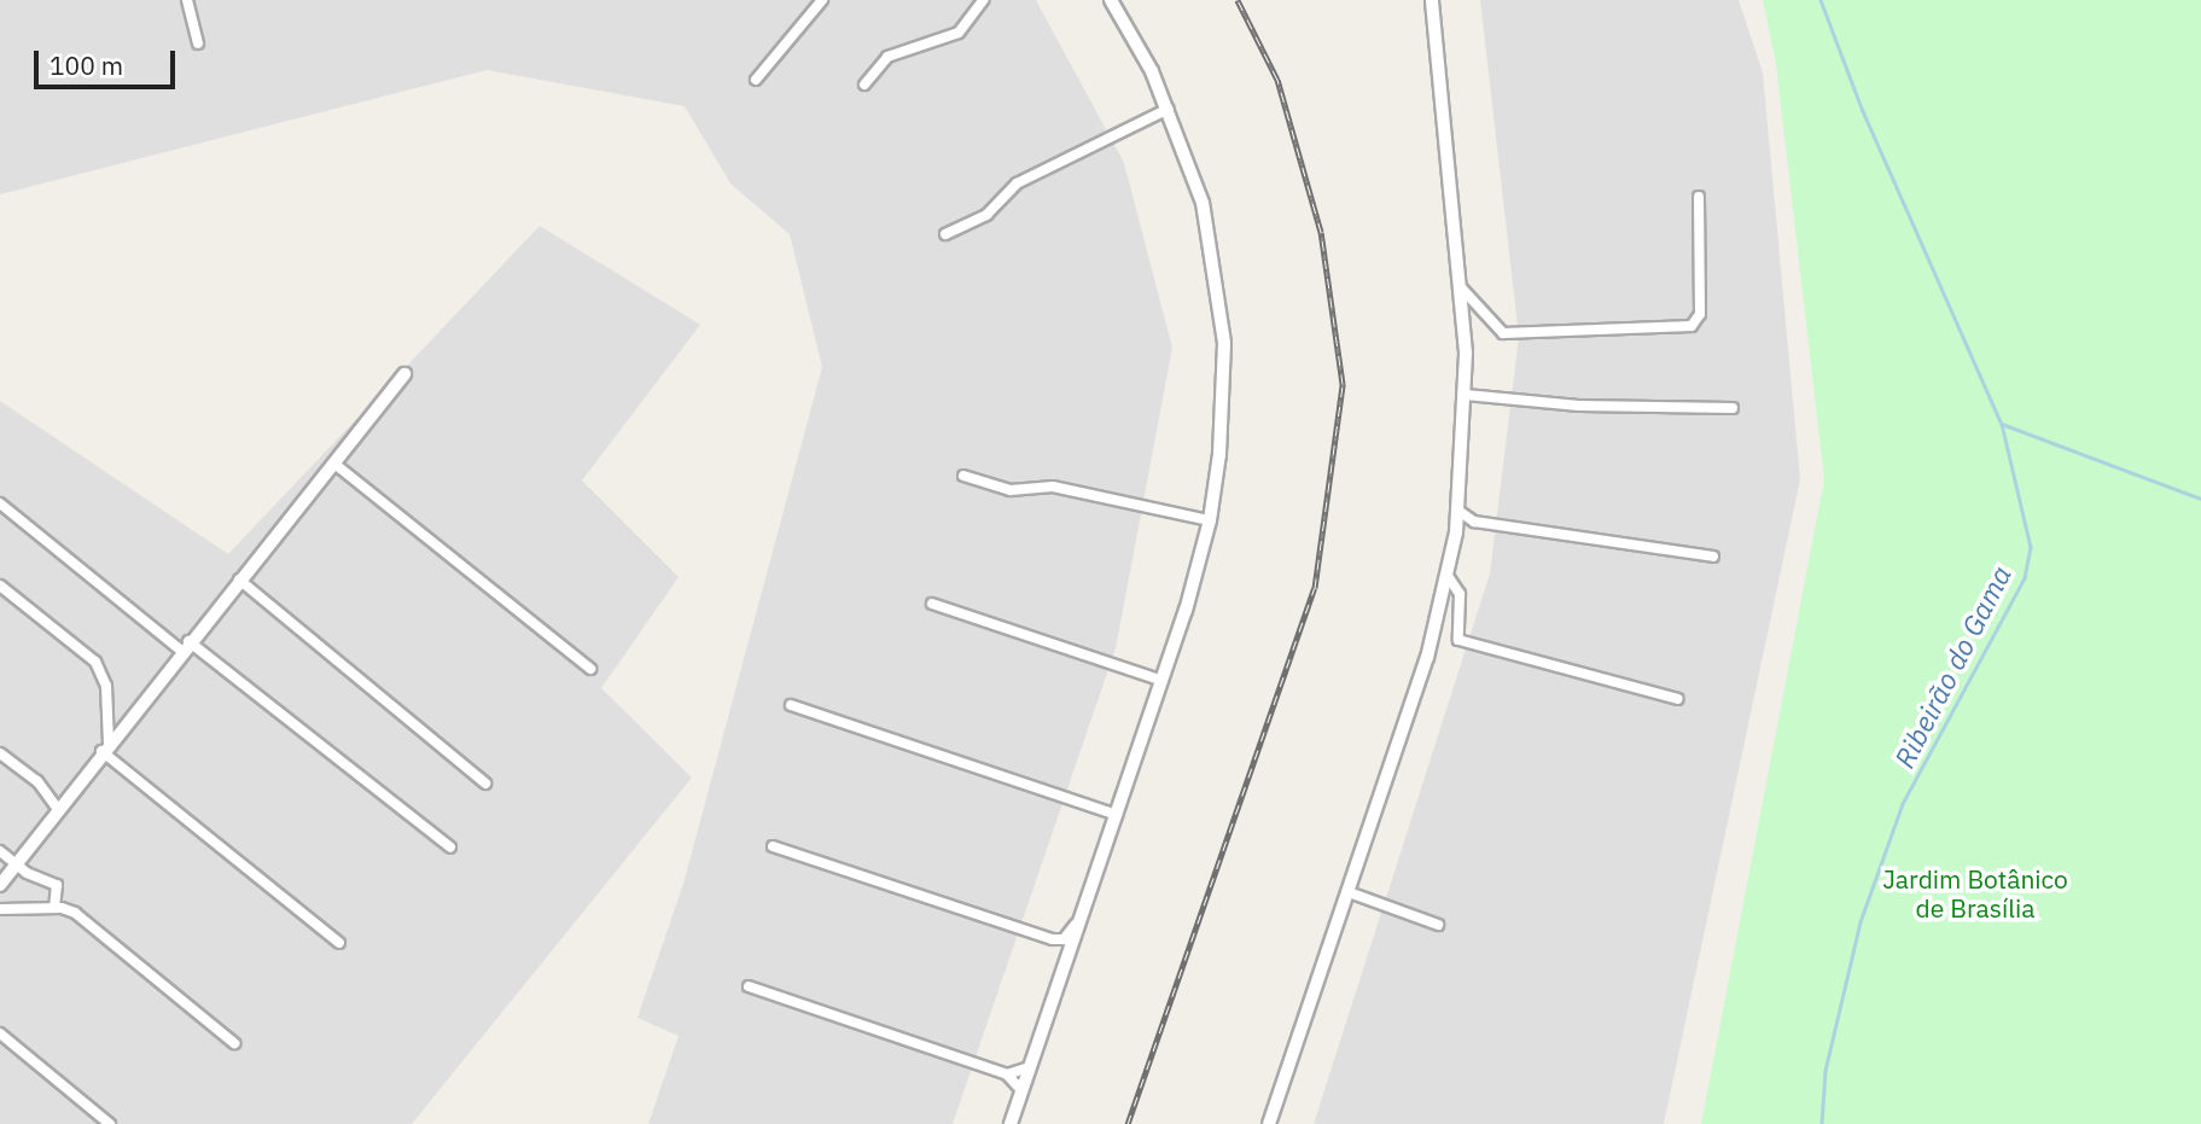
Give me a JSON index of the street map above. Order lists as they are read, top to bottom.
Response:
{
  "water": ["Ribeirão do Gama"],
  "parks": ["Jardim Botânico de Brasília"],
  "scale_bar": "100 m"
}
